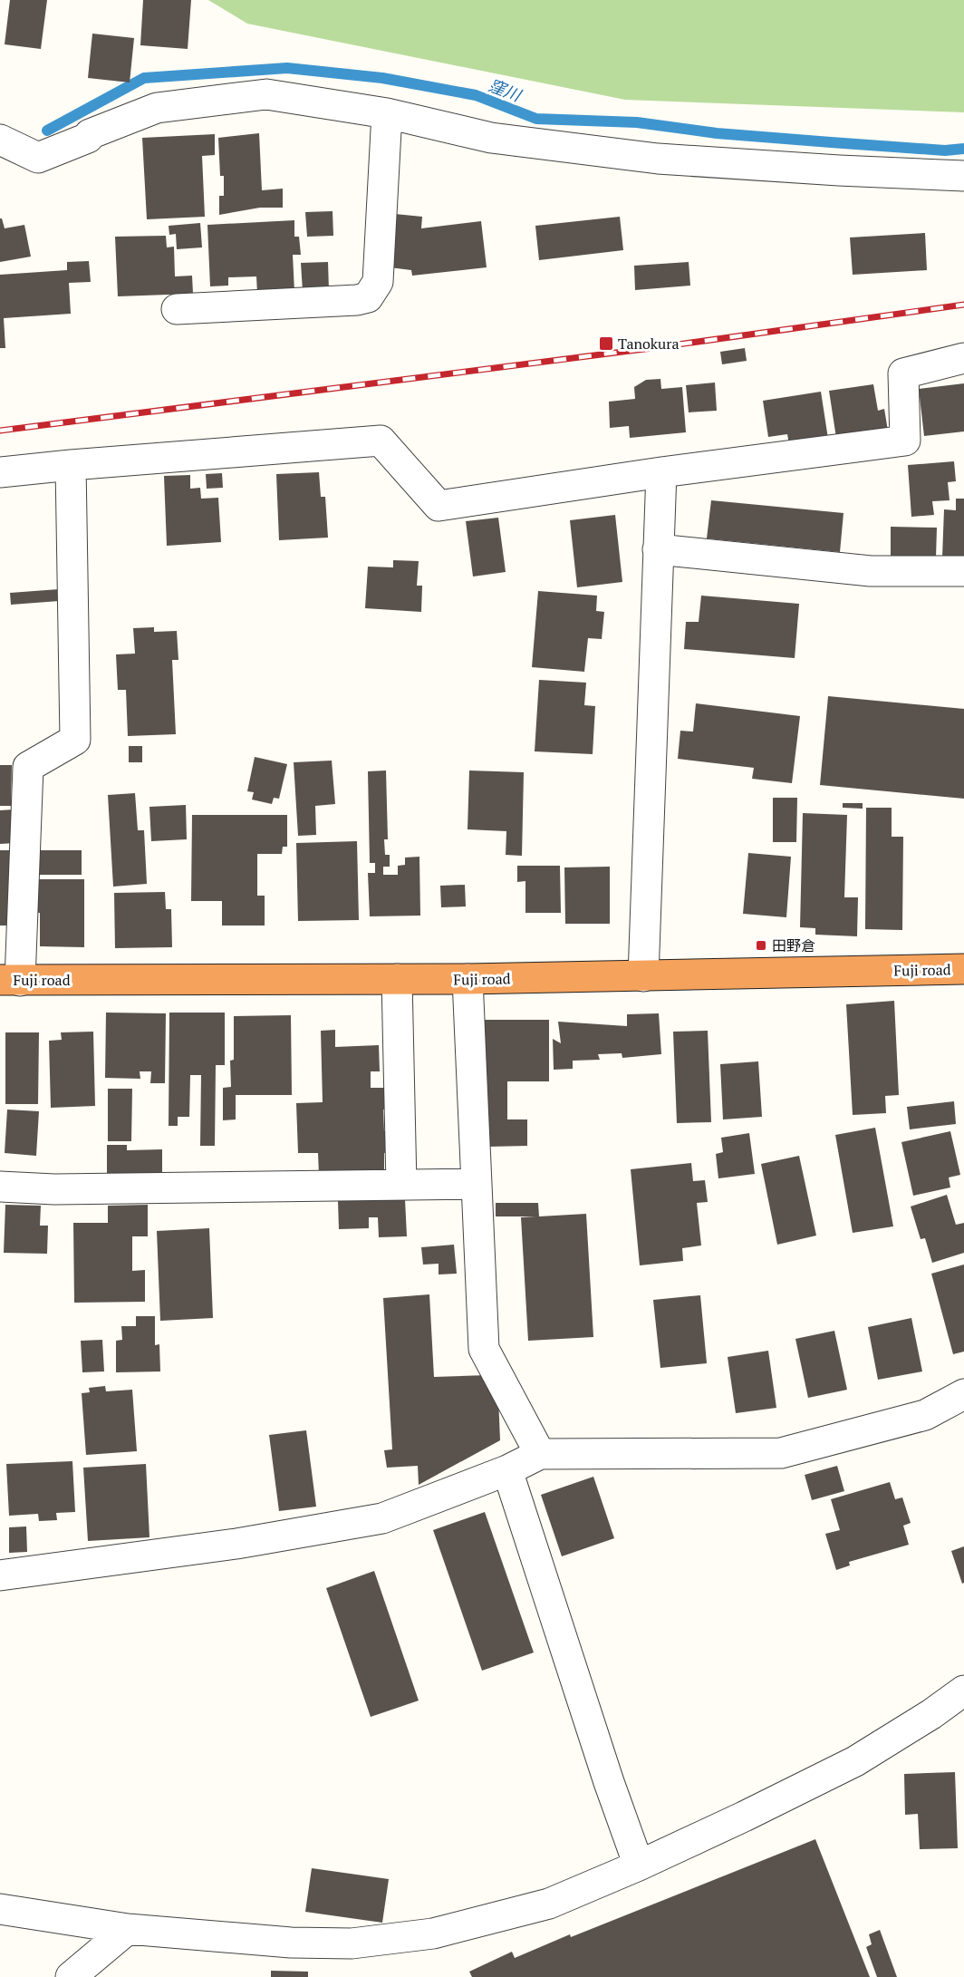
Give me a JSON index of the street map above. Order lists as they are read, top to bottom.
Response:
{
  "streets": {
    "highway": ["Fuji road"]
  },
  "water": ["窪川"],
  "places": {
    "transit": ["Tanokura", "田野倉"]
  }
}
